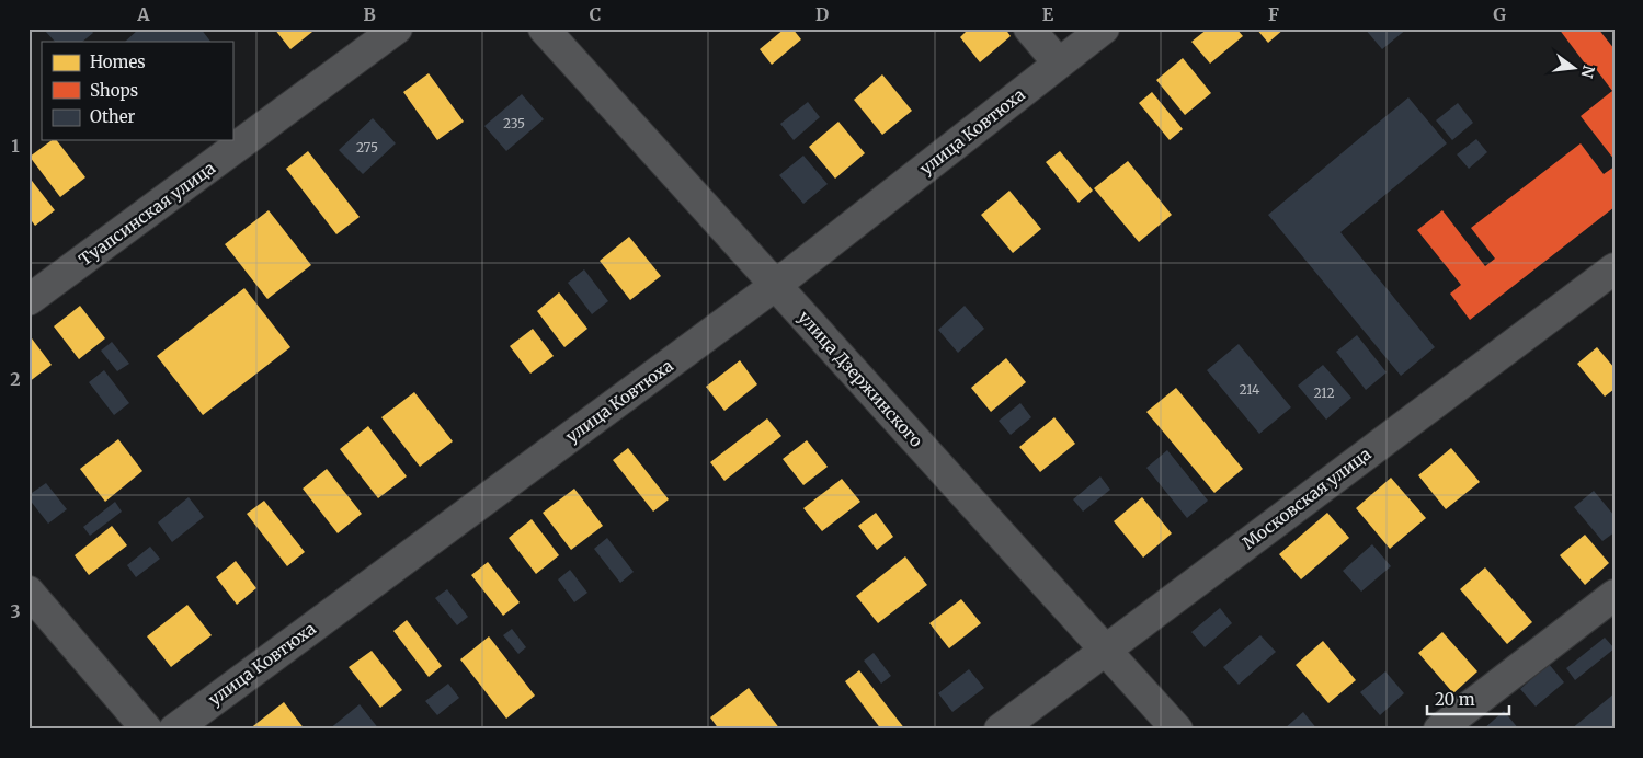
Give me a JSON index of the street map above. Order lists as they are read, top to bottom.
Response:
{
  "streets": {
    "street": [
      "улица Ковтюха",
      "Туапсинская улица",
      "улица Дзержинского",
      "Московская улица"
    ]
  },
  "crossings": [
    ["улица Ковтюха", "улица Дзержинского"],
    ["улица Дзержинского", "Московская улица"]
  ],
  "house_numbers": [
    "235",
    "275",
    "214",
    "212"
  ],
  "legend": ["Homes", "Shops", "Other"],
  "scale_bar": "20 m",
  "north": "right",
  "grid": {
    "columns": [
      "A",
      "B",
      "C",
      "D",
      "E",
      "F",
      "G"
    ],
    "rows": ["1", "2", "3"]
  }
}
